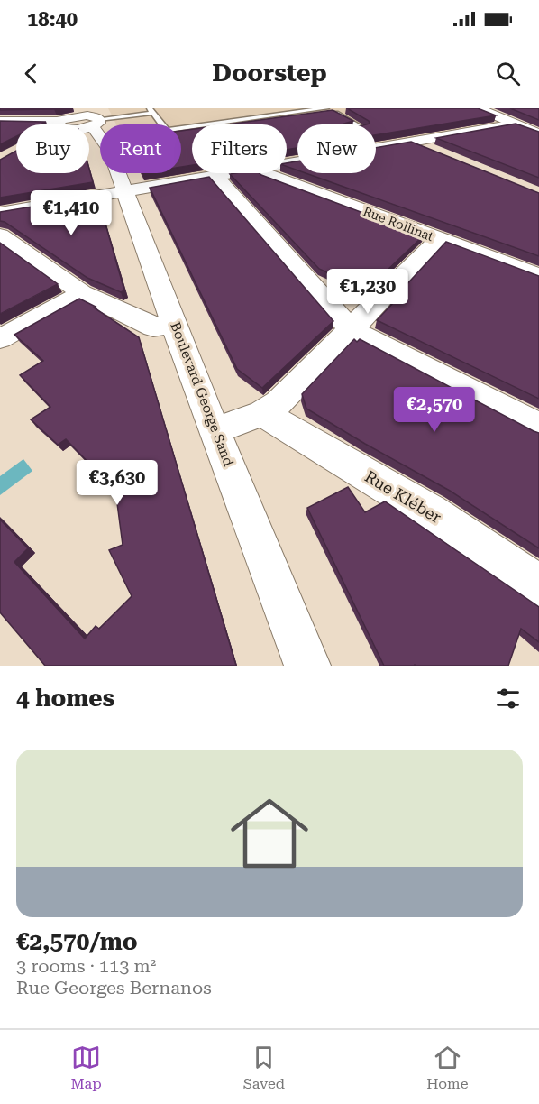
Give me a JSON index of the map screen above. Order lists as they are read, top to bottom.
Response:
{
  "streets": {
    "street": ["Rue Rollinat", "Boulevard George Sand", "Rue Kléber"]
  },
  "page": {
    "status": "18:40",
    "header": "Doorstep",
    "chip": [
      "Buy",
      "Rent",
      "Filters",
      "New"
    ],
    "price": [
      "€1,410",
      "€1,230",
      "€2,570",
      "€3,630"
    ],
    "heading": "4 homes",
    "list": [
      {
        "name": "€2,570/mo",
        "note": "3 rooms · 113 m² · Rue Georges Bernanos"
      }
    ],
    "tabs": ["Map", "Saved", "Home"]
  }
}
